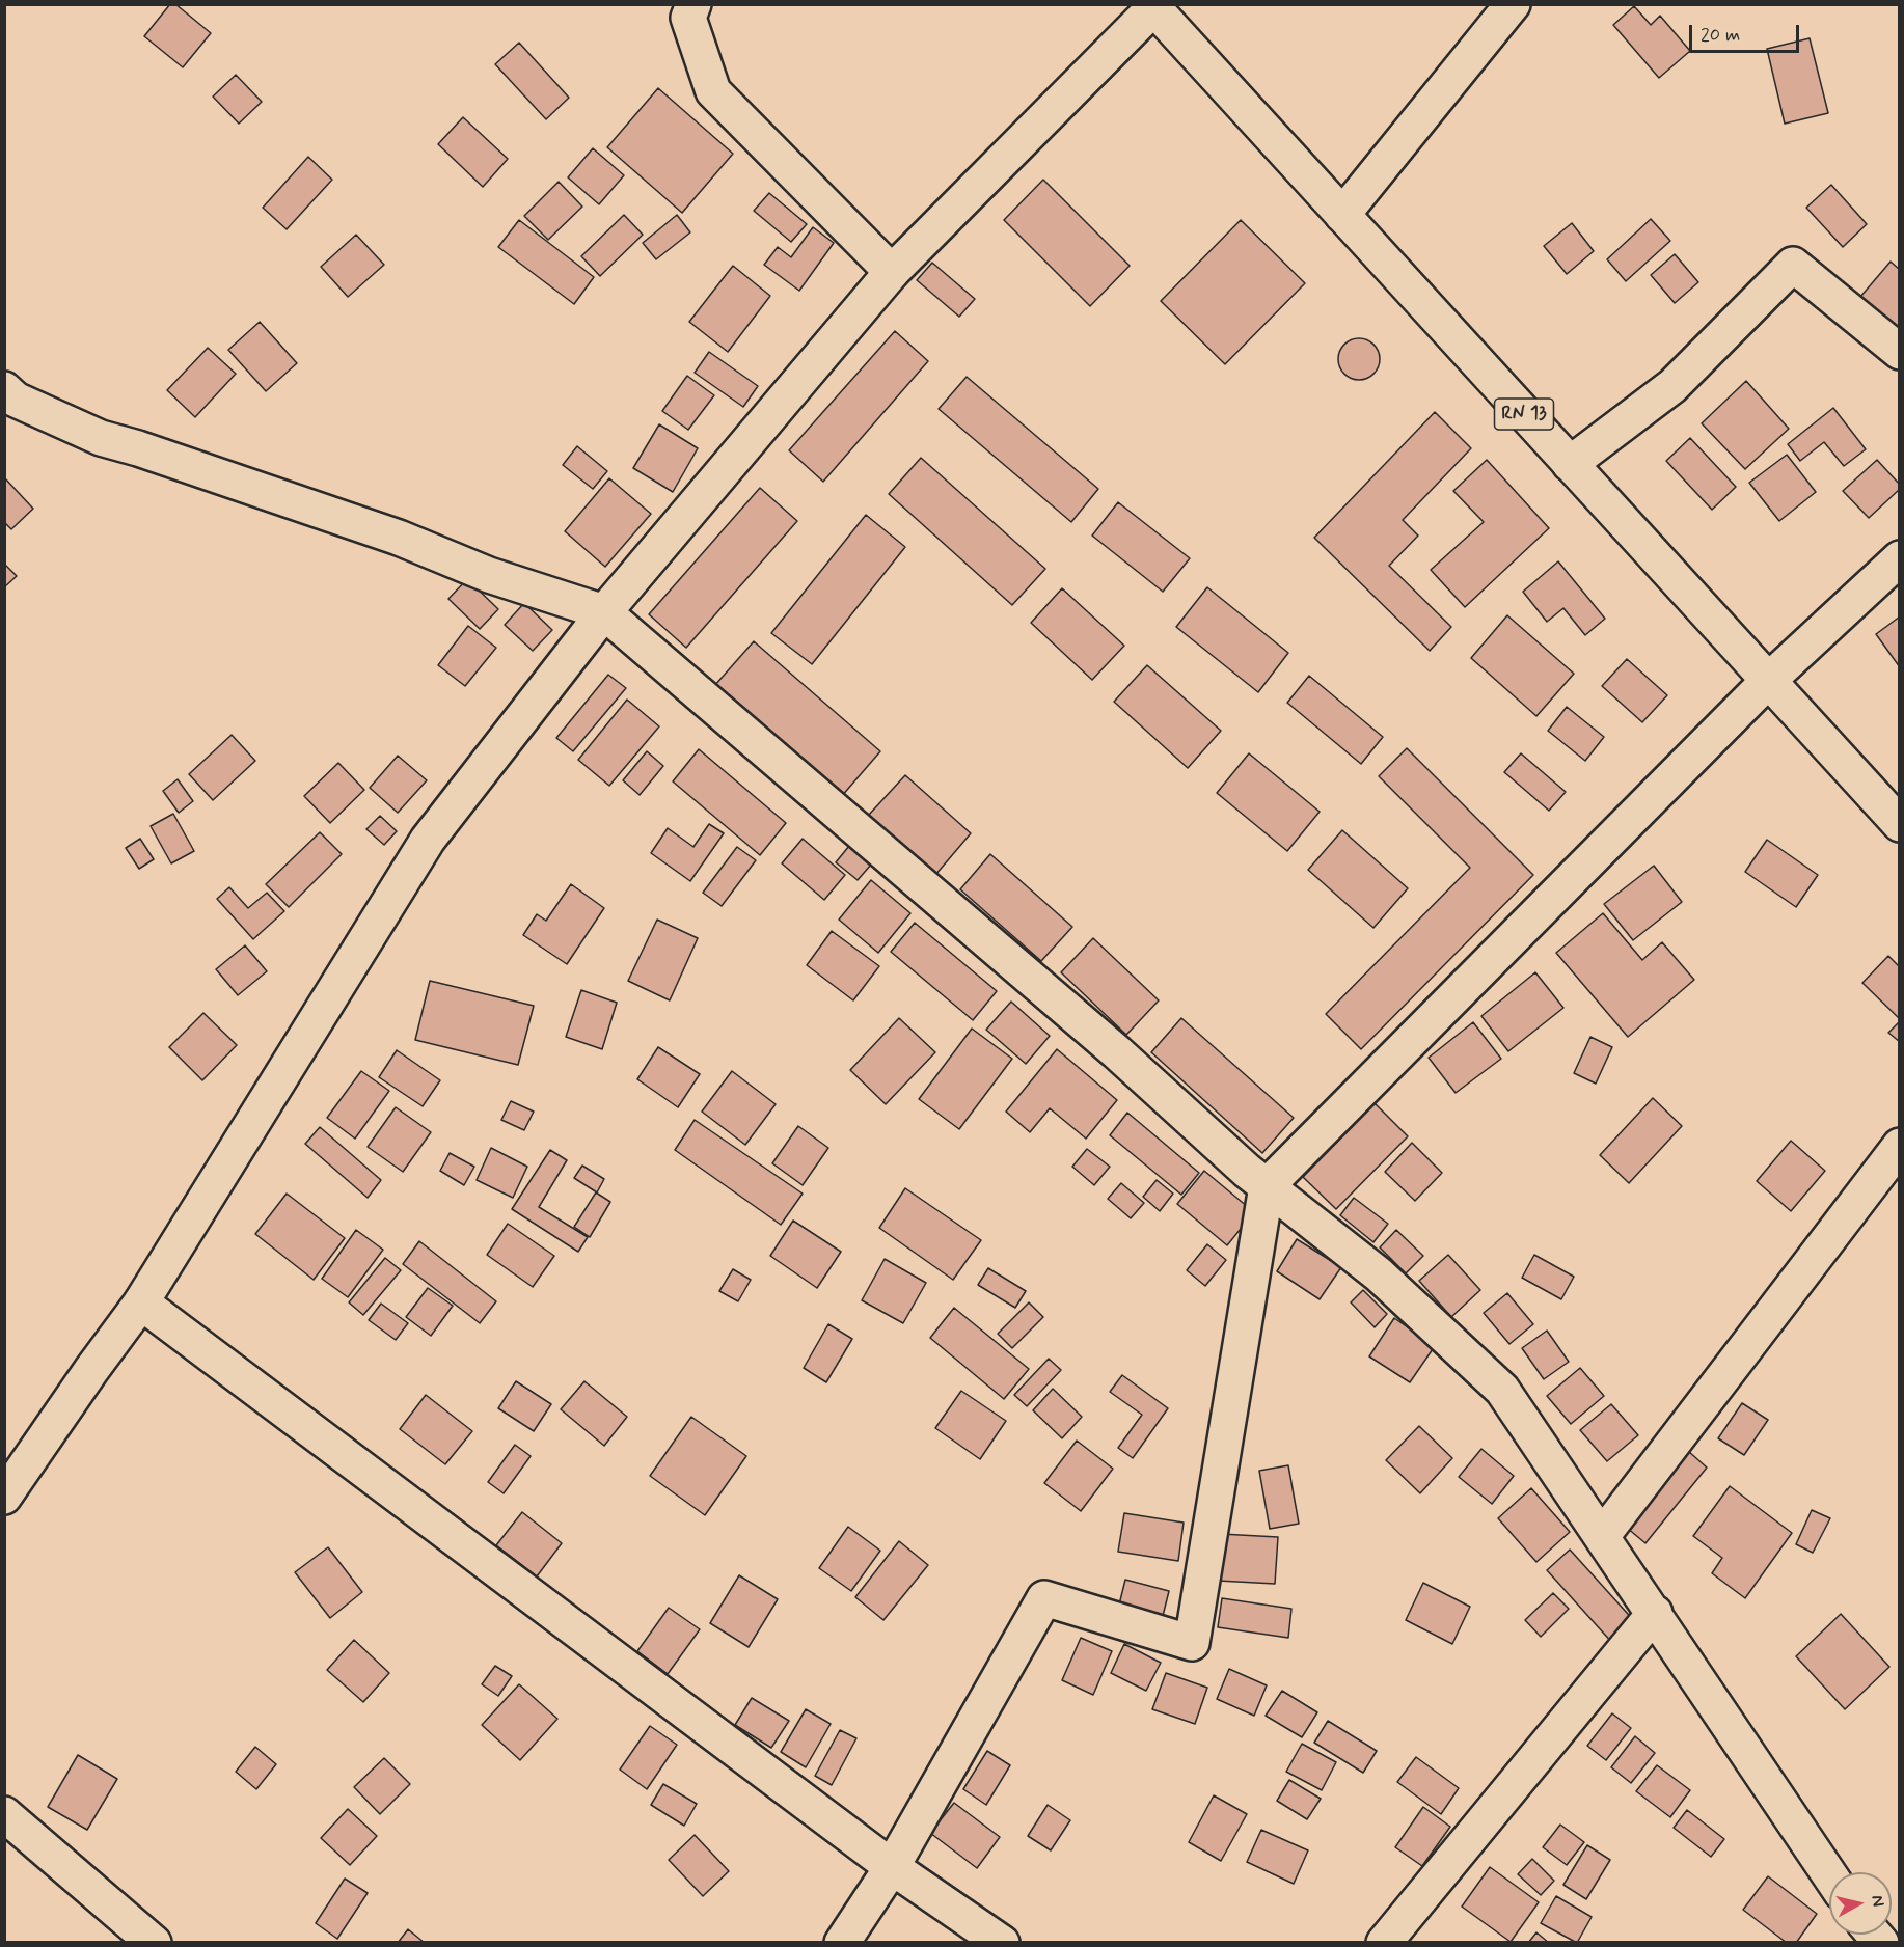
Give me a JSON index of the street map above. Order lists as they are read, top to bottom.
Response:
{
  "streets": {
    "street": ["RN 13"]
  },
  "scale_bar": "20 m",
  "north": "right"
}
